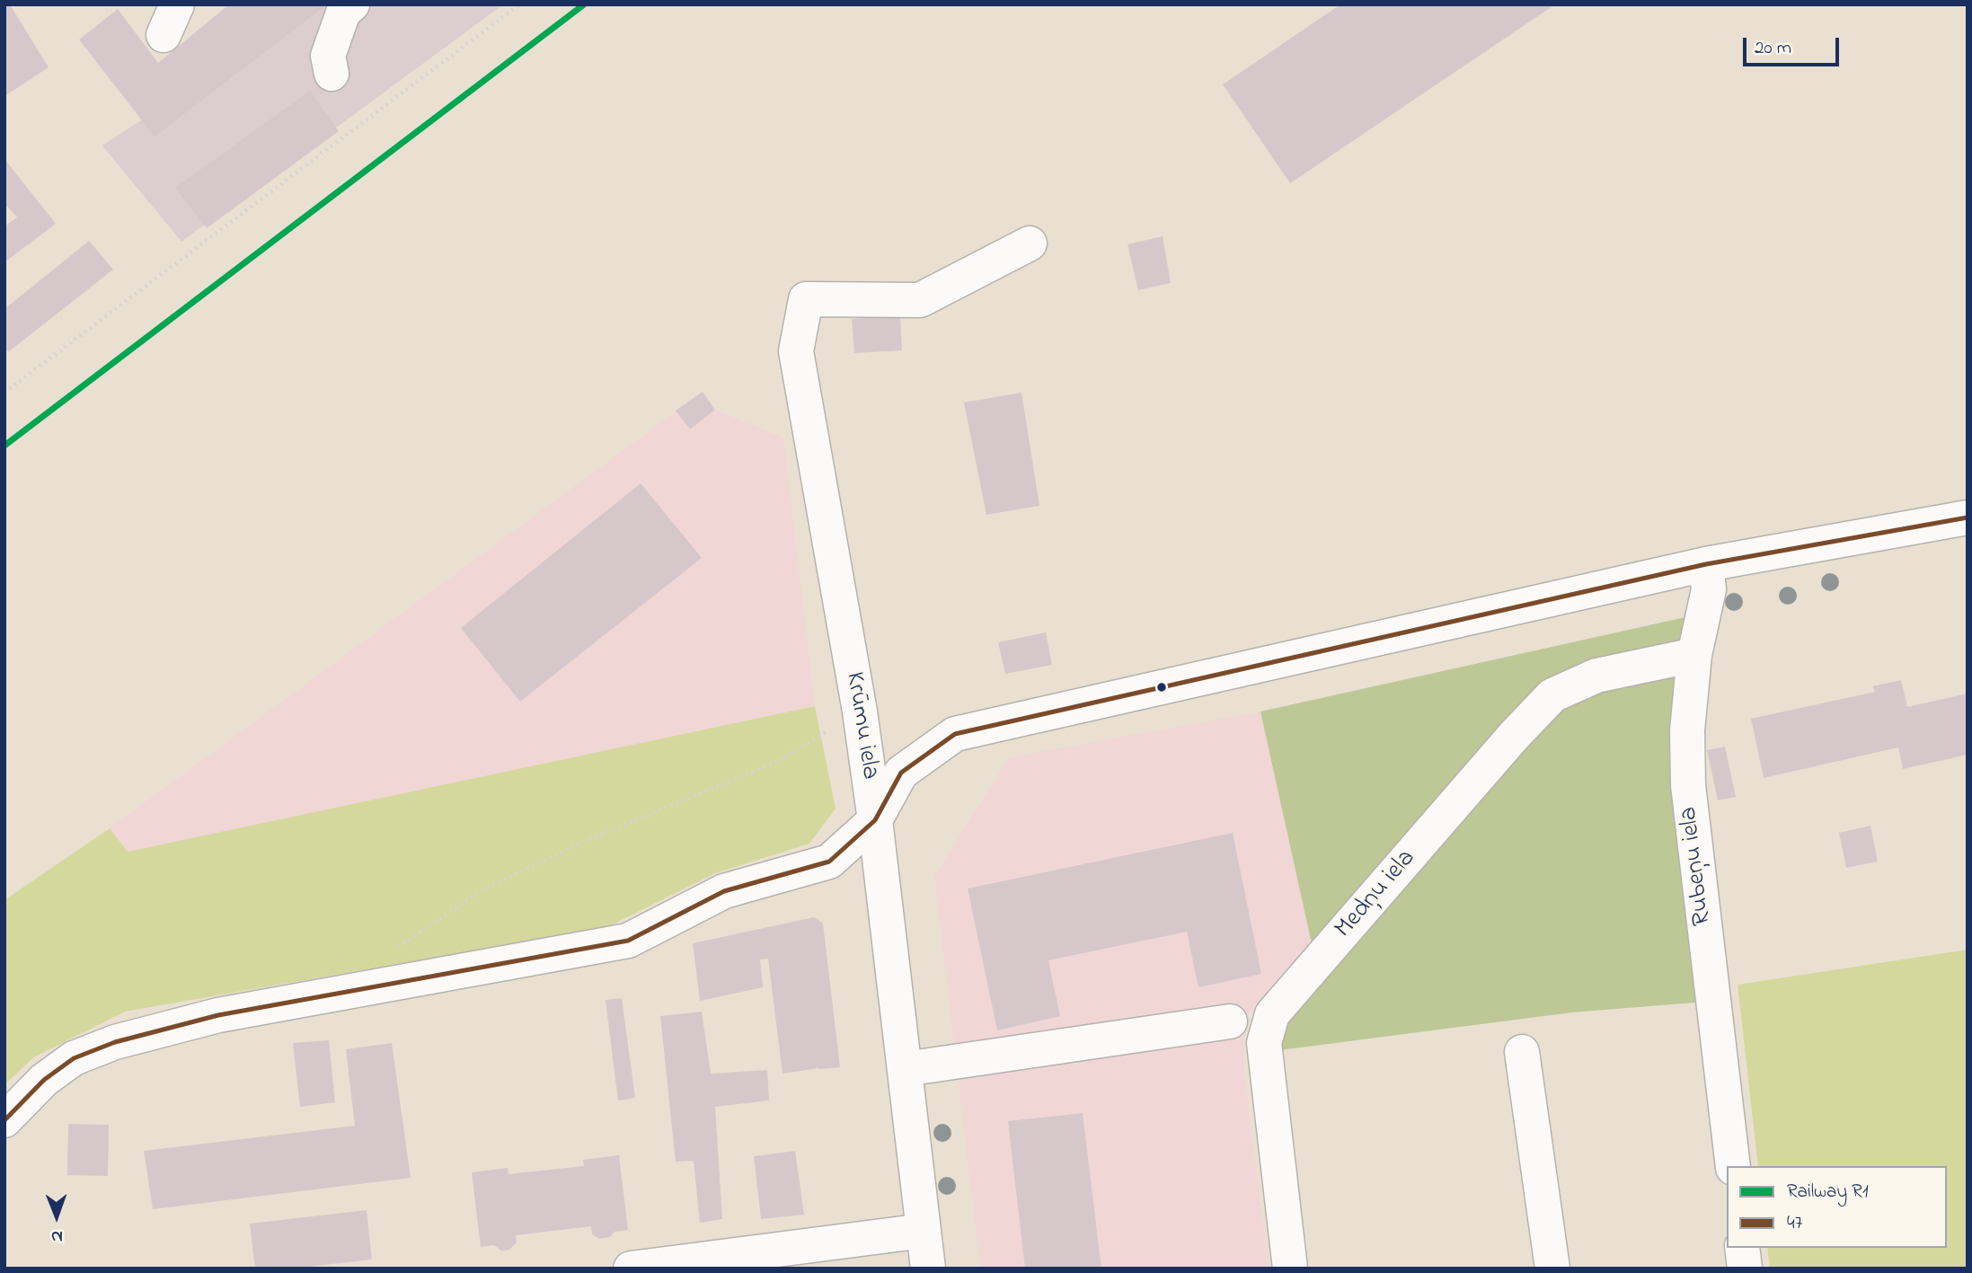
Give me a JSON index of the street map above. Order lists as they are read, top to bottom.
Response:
{
  "streets": {
    "street": ["Krūmu iela", "Rubeņu iela", "Medņu iela"]
  },
  "crossings": [
    ["Rubeņu iela", "Medņu iela"]
  ],
  "lines": ["rail line R1", "transit line 47"],
  "legend": ["Railway R1", "47"],
  "scale_bar": "20 m",
  "north": "bottom"
}
